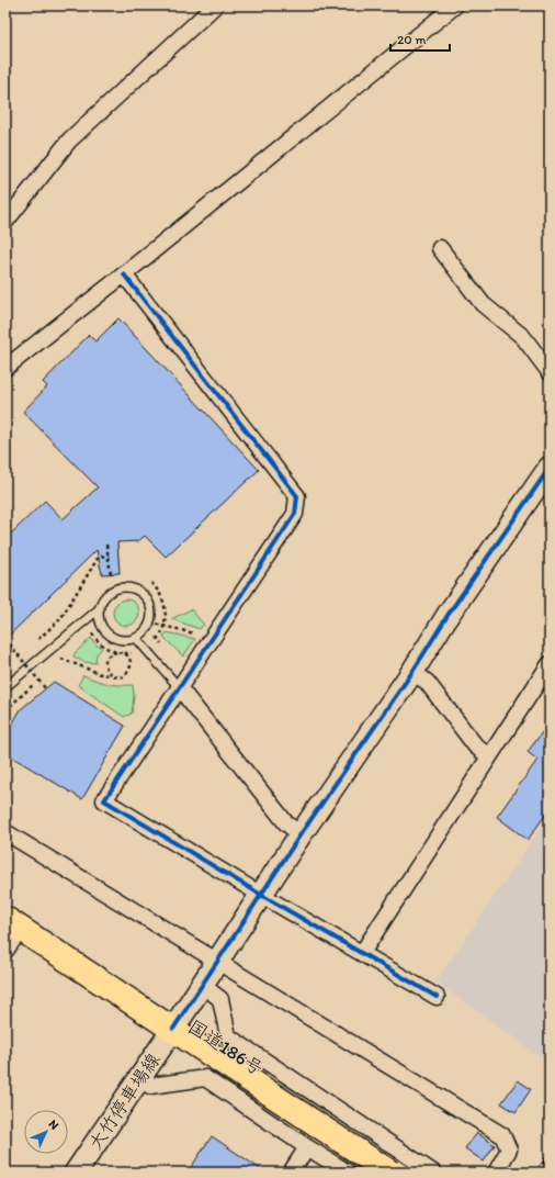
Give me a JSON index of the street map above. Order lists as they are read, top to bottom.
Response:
{
  "streets": {
    "highway": ["国道186号"],
    "street": ["大竹停車場線"]
  },
  "crossings": [
    ["国道186号", "大竹停車場線"]
  ],
  "scale_bar": "20 m",
  "north": "top right"
}
